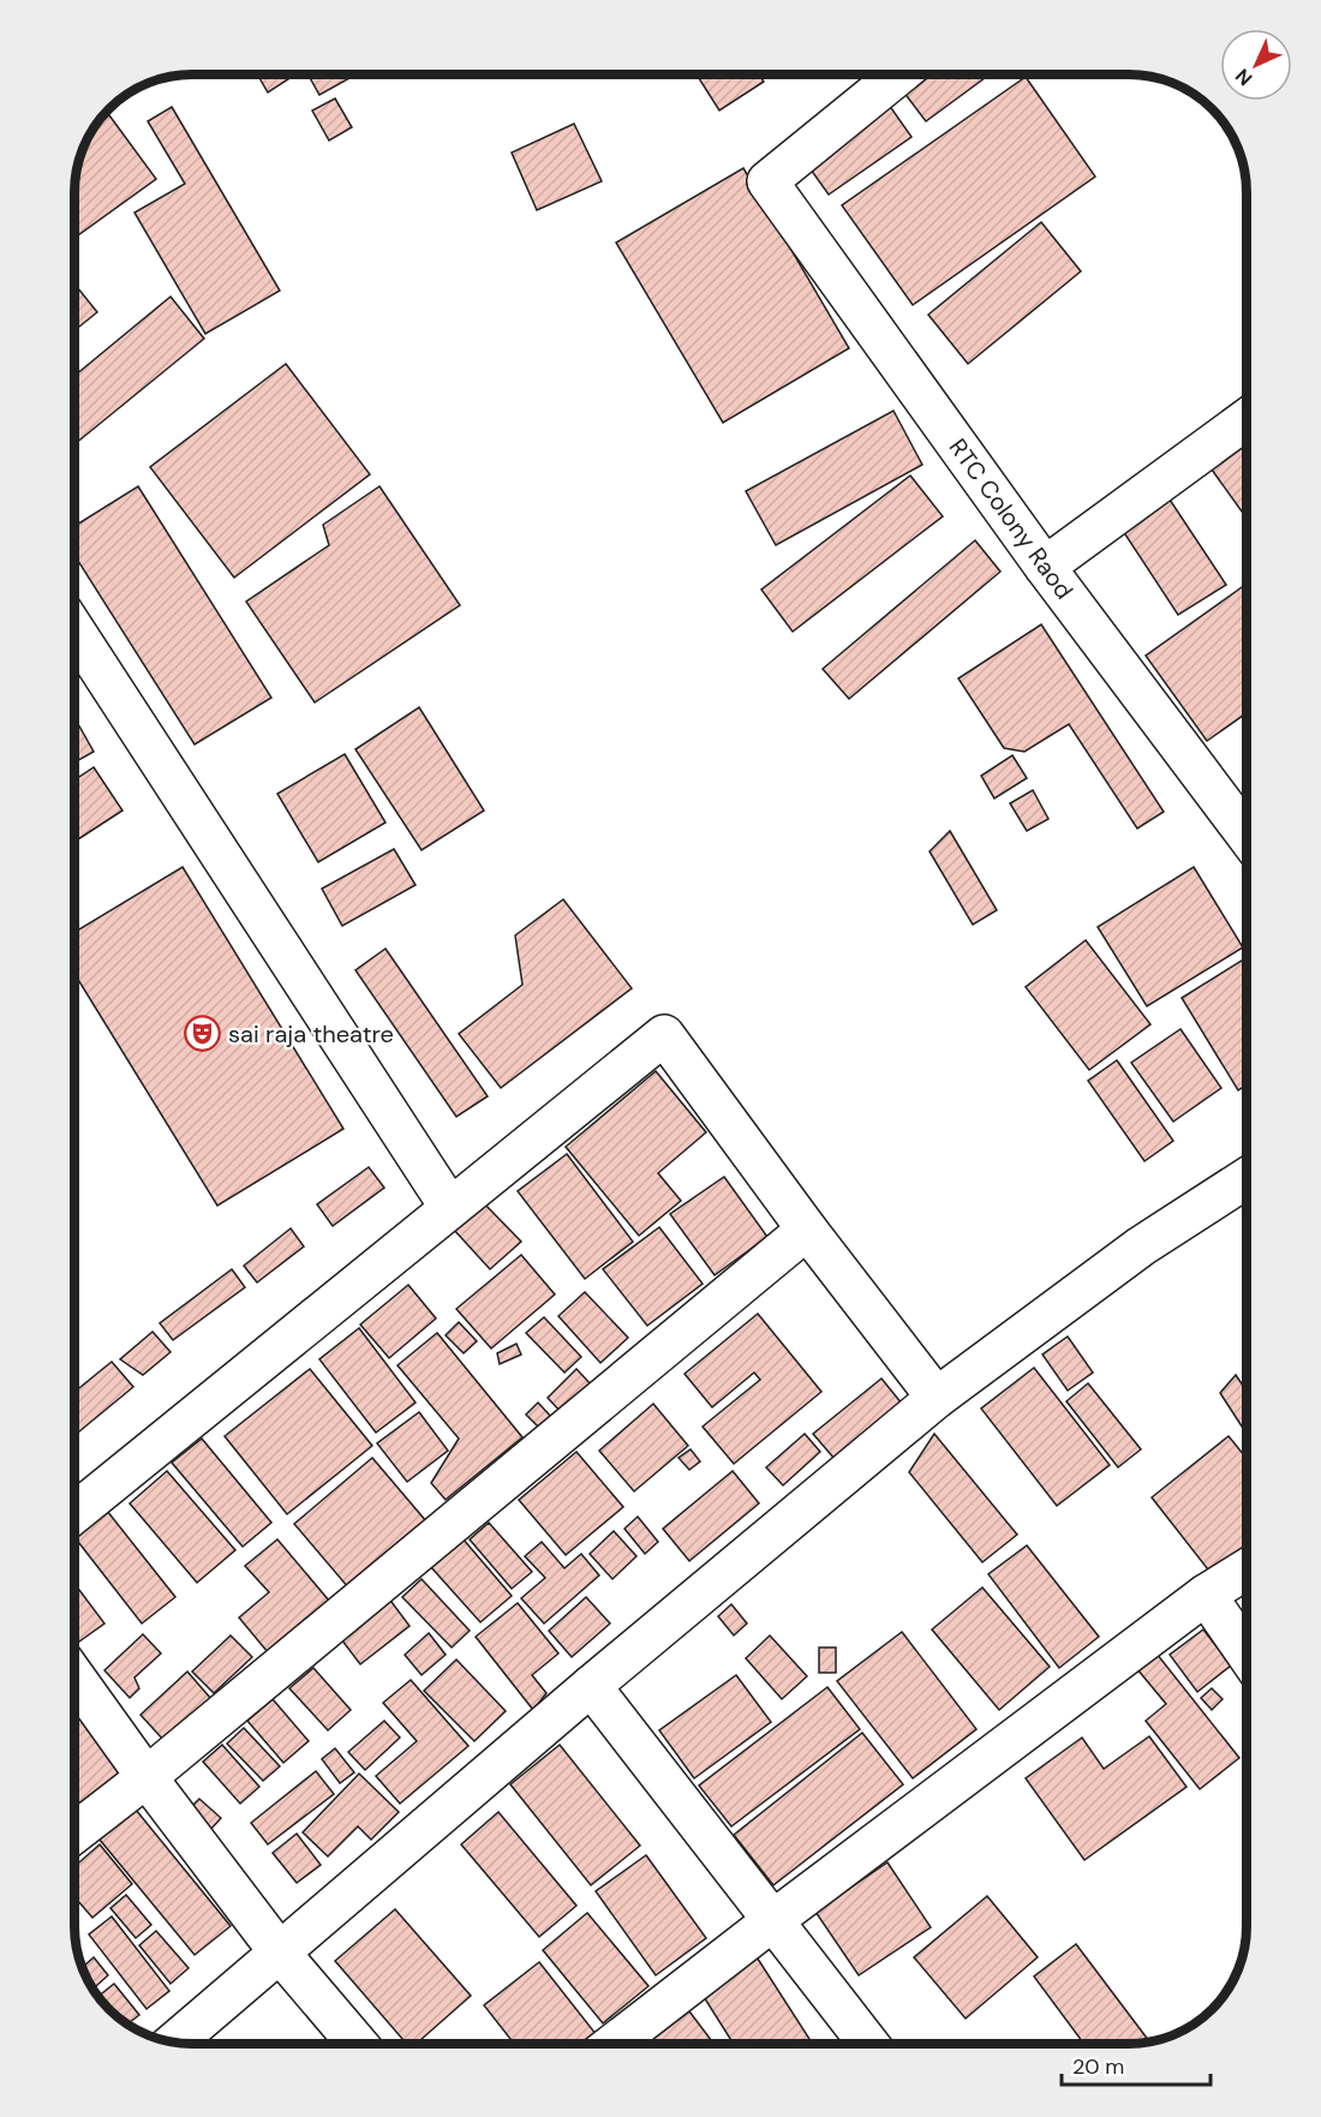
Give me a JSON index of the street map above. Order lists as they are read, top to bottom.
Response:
{
  "streets": {
    "street": ["RTC Colony Raod"]
  },
  "places": {
    "theatre": ["sai raja theatre"]
  },
  "scale_bar": "20 m",
  "north": "bottom left"
}
